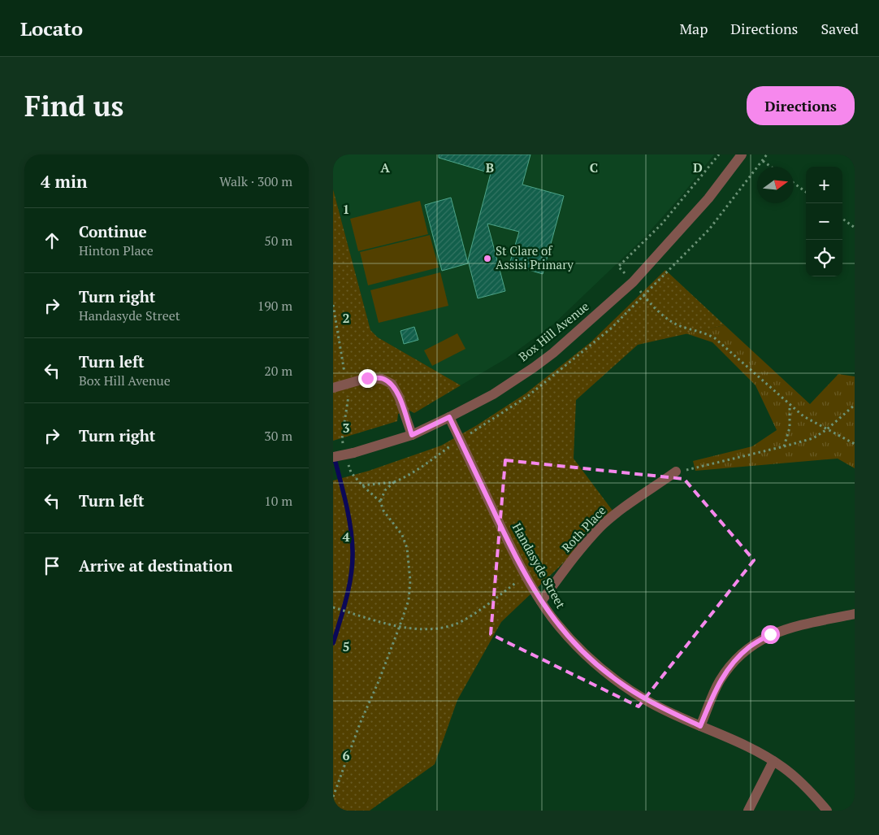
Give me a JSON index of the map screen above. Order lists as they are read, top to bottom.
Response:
{
  "streets": {
    "street": ["Box Hill Avenue", "Roth Place", "Handasyde Street"]
  },
  "crossings": [
    ["Box Hill Avenue", "Handasyde Street"],
    ["Roth Place", "Handasyde Street"]
  ],
  "places": ["St Clare of Assisi Primary"],
  "north": "right",
  "page": {
    "header": "Locato",
    "nav": ["Map", "Directions", "Saved"],
    "buttons": "Directions",
    "title": "Find us",
    "heading": ["4 min", "Walk · 300 m"],
    "map_buttons": ["+", "−"],
    "list": [
      ["Continue", "Hinton Place", "50 m"],
      ["Turn right", "Handasyde Street", "190 m"],
      ["Turn left", "Box Hill Avenue", "20 m"],
      ["Turn right", "30 m"],
      ["Turn left", "10 m"],
      "Arrive at destination"
    ]
  },
  "grid": {
    "columns": [
      "A",
      "B",
      "C",
      "D"
    ],
    "rows": [
      "1",
      "2",
      "3",
      "4",
      "5",
      "6"
    ]
  }
}
